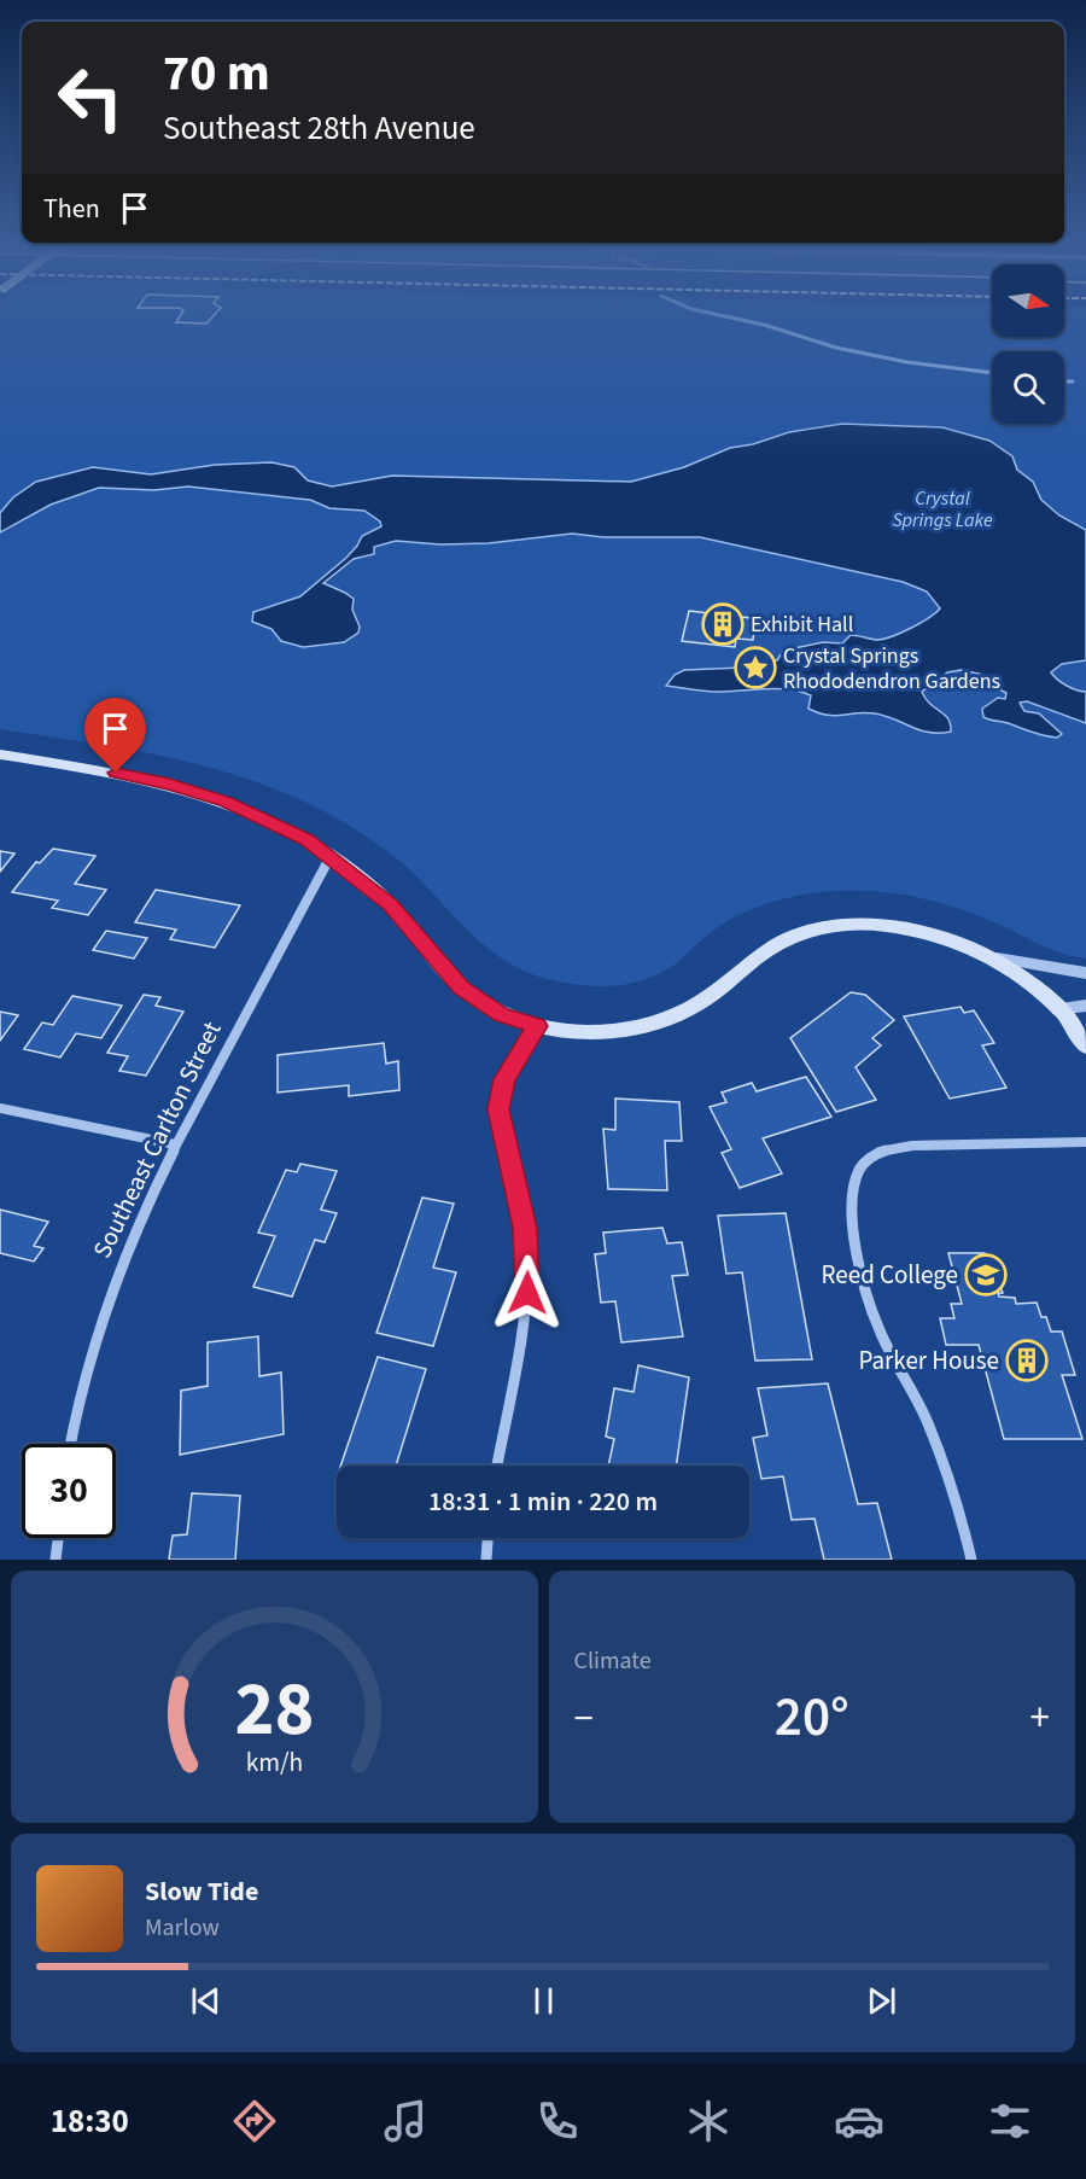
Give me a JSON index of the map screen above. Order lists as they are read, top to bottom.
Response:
{
  "streets": {
    "street": ["Southeast Carlton Street"]
  },
  "water": ["Crystal Springs Lake"],
  "places": {
    "building": ["Exhibit Hall", "Parker House"],
    "place": ["Crystal Springs Rhododendron Gardens"],
    "school or university": ["Reed College"]
  },
  "north": "right",
  "page": {
    "turn": ["70 m", "Southeast 28th Avenue"],
    "then": "Then",
    "limit": "30",
    "trip": "18:31 · 1 min · 220 m",
    "tile": "Climate",
    "heat": ["−", "20°", "+"],
    "song": ["Slow Tide", "Marlow"],
    "tabs": "18:30",
    "gauge": ["28", "km/h"]
  }
}
